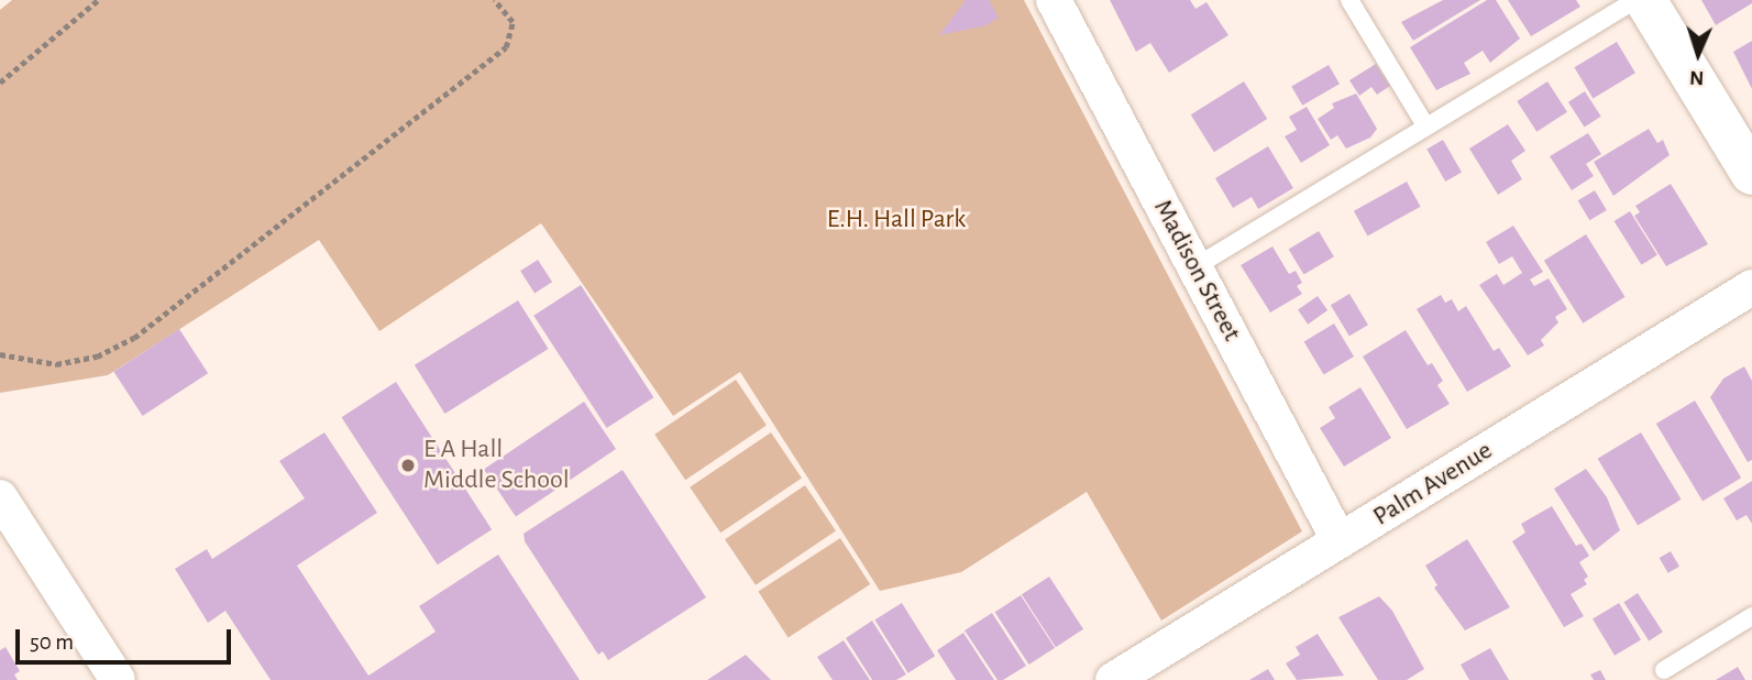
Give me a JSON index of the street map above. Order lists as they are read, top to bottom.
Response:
{
  "streets": {
    "street": ["Madison Street", "Palm Avenue"]
  },
  "crossings": [
    ["Madison Street", "Palm Avenue"]
  ],
  "parks": ["E.H. Hall Park"],
  "places": ["E A Hall Middle School"],
  "scale_bar": "50 m",
  "north": "bottom"
}
